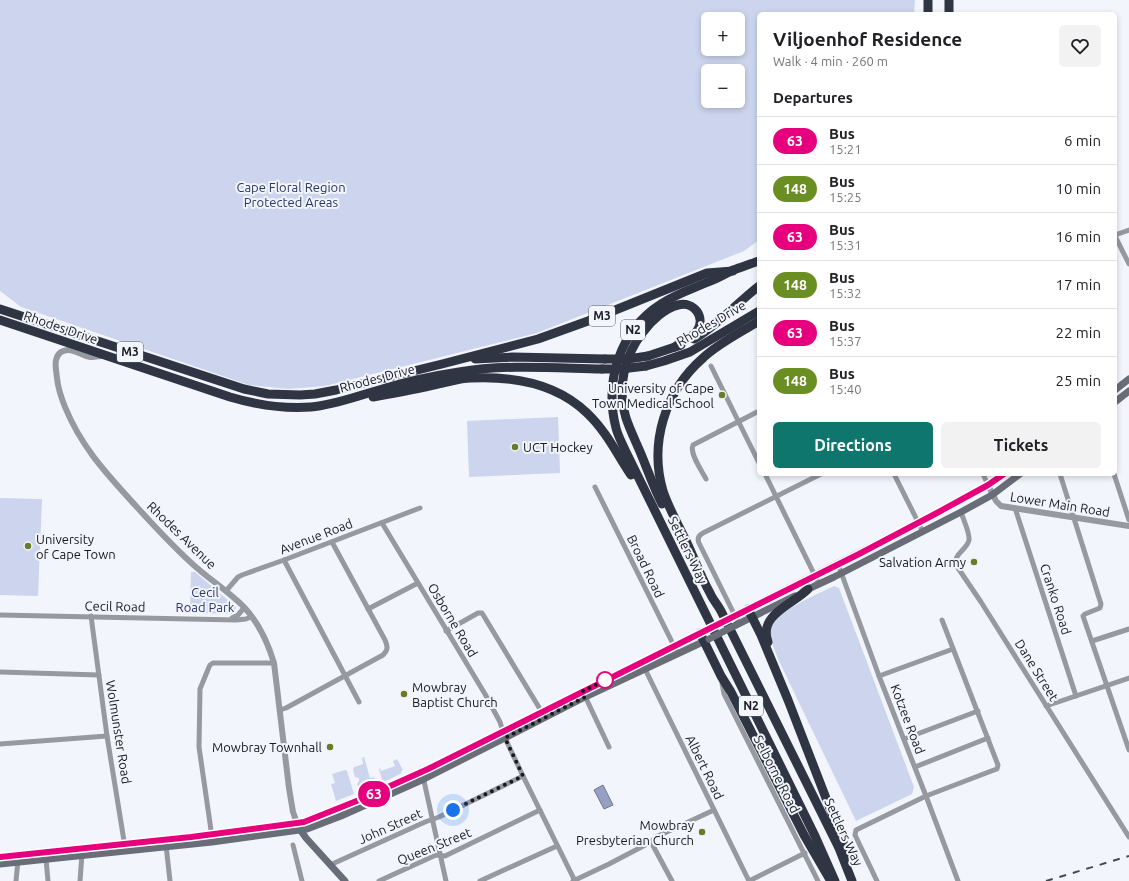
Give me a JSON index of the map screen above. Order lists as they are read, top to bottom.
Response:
{
  "streets": {
    "highway": [
      "M3",
      "Rhodes Drive",
      "N2",
      "Settlers Way"
    ],
    "street": [
      "Lower Main Road",
      "Rhodes Avenue",
      "Avenue Road",
      "Broad Road",
      "Cranko Road",
      "Cecil Road",
      "Osborne Road",
      "Dane Street",
      "Kotzee Road",
      "Wolmunster Road",
      "Albert Road",
      "Selborne Road",
      "John Street",
      "Queen Street"
    ]
  },
  "crossings": [
    ["Rhodes Drive", "N2"],
    ["Rhodes Drive", "Rhodes Avenue"],
    ["Rhodes Drive", "Settlers Way"],
    ["N2", "Settlers Way"],
    ["Lower Main Road", "Cranko Road"],
    ["Rhodes Avenue", "Avenue Road"],
    ["Rhodes Avenue", "Cecil Road"],
    ["Avenue Road", "Osborne Road"],
    ["Cecil Road", "Wolmunster Road"],
    ["Osborne Road", "John Street"],
    ["Osborne Road", "Queen Street"]
  ],
  "parks": ["Cape Floral Region Protected Areas", "Cecil Road Park"],
  "places": [
    "University of Cape Town Medical School",
    "UCT Hockey",
    "University of Cape Town",
    "Salvation Army",
    "Mowbray Baptist Church",
    "Mowbray Townhall",
    "Mowbray Presbyterian Church"
  ],
  "lines": ["bus line 63"],
  "page": {
    "on_map": "63",
    "map_buttons": ["+", "−"],
    "heading": [
      ["Viljoenhof Residence", "Walk · 4 min · 260 m"],
      "Departures"
    ],
    "list": [
      {
        "mark": "63",
        "name": "Bus",
        "note": "15:21",
        "value": "6 min"
      },
      {
        "mark": "148",
        "name": "Bus",
        "note": "15:25",
        "value": "10 min"
      },
      {
        "mark": "63",
        "name": "Bus",
        "note": "15:31",
        "value": "16 min"
      },
      {
        "mark": "148",
        "name": "Bus",
        "note": "15:32",
        "value": "17 min"
      },
      {
        "mark": "63",
        "name": "Bus",
        "note": "15:37",
        "value": "22 min"
      },
      {
        "mark": "148",
        "name": "Bus",
        "note": "15:40",
        "value": "25 min"
      }
    ],
    "buttons": ["Directions", "Tickets"]
  }
}
